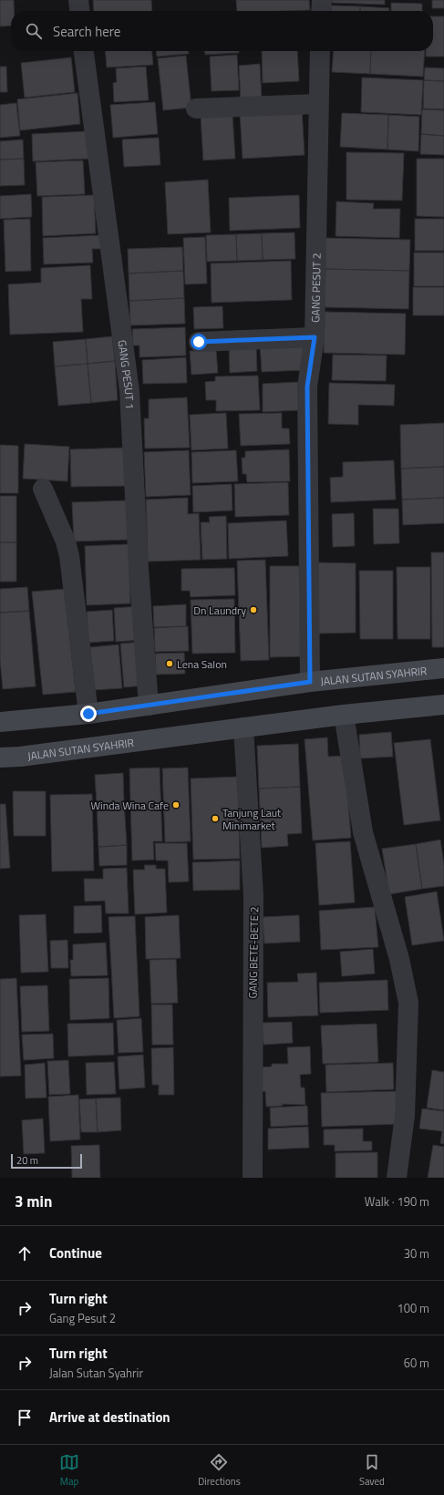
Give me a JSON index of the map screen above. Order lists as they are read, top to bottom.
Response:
{
  "streets": {
    "street": [
      "GANG PESUT 2",
      "GANG PESUT 1",
      "JALAN SUTAN SYAHRIR",
      "GANG BETE-BETE 2"
    ]
  },
  "crossings": [
    ["GANG PESUT 2", "JALAN SUTAN SYAHRIR"],
    ["GANG PESUT 1", "JALAN SUTAN SYAHRIR"],
    ["JALAN SUTAN SYAHRIR", "GANG BETE-BETE 2"]
  ],
  "places": [
    "Dn Laundry",
    "Lena Salon",
    "Winda Wina Cafe",
    "Tanjung Laut Minimarket"
  ],
  "scale_bar": "20 m",
  "page": {
    "search": "Search here",
    "scale": "20 m",
    "heading": ["3 min", "Walk · 190 m"],
    "list": [
      ["Continue", "30 m"],
      ["Turn right", "Gang Pesut 2", "100 m"],
      ["Turn right", "Jalan Sutan Syahrir", "60 m"],
      "Arrive at destination"
    ],
    "nav": ["Map", "Directions", "Saved"]
  }
}
